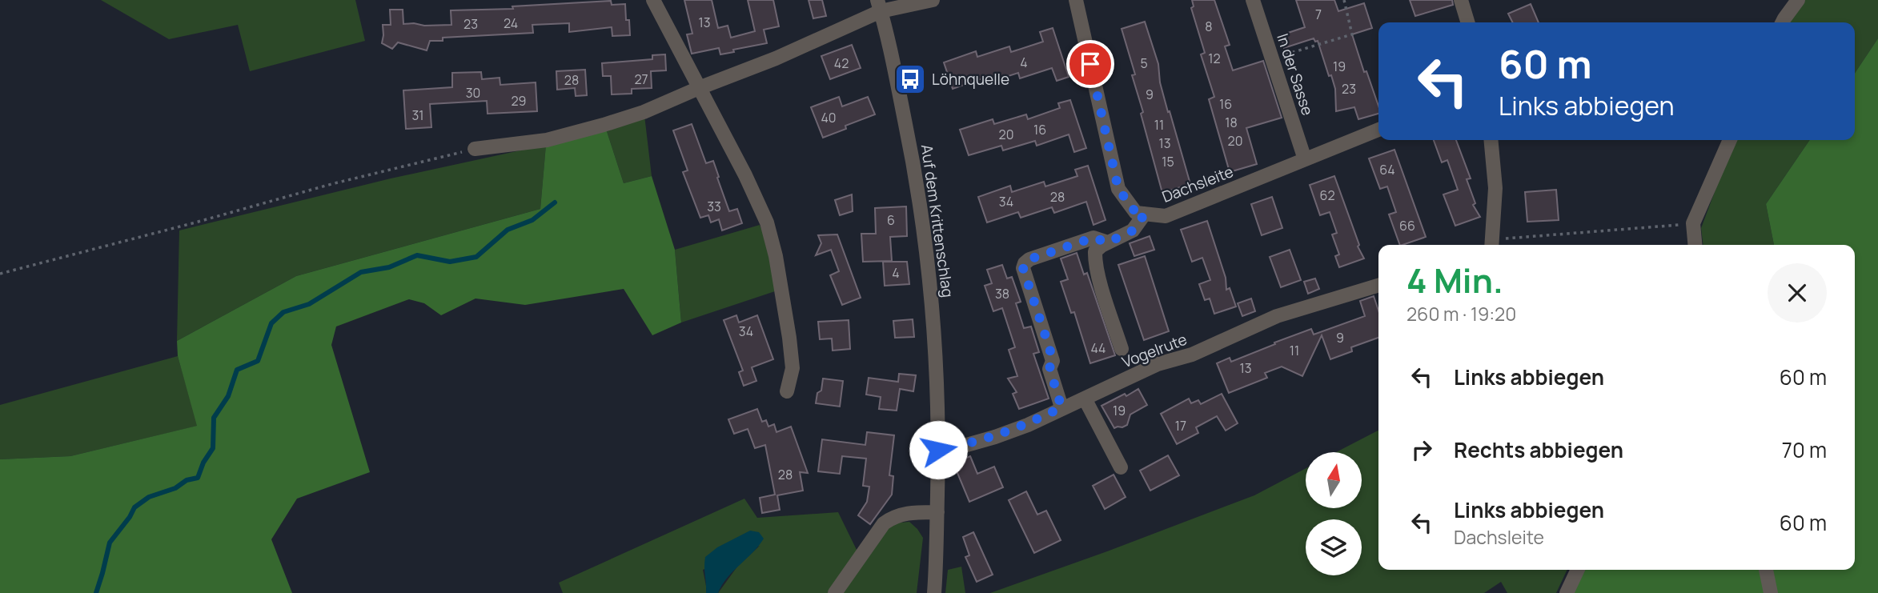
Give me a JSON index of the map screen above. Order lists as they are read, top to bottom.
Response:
{
  "streets": {
    "street": [
      "In der Sasse",
      "Dachsleite",
      "Auf dem Krittenschlag",
      "Vogelrute"
    ]
  },
  "crossings": [
    ["In der Sasse", "Dachsleite"],
    ["Auf dem Krittenschlag", "Vogelrute"]
  ],
  "places": {
    "bus stop": ["Löhnquelle"]
  },
  "house_numbers": [
    "7",
    "13",
    "24",
    "23",
    "8",
    "12",
    "4",
    "42",
    "5",
    "19",
    "27",
    "28",
    "23",
    "30",
    "9",
    "29",
    "16",
    "31",
    "40",
    "18",
    "11",
    "16",
    "20",
    "20",
    "13",
    "15",
    "64",
    "62",
    "28",
    "34",
    "33",
    "6",
    "66",
    "4",
    "38",
    "34",
    "9",
    "44",
    "11",
    "13",
    "19",
    "17",
    "28"
  ],
  "north": "top",
  "page": {
    "turn": ["60 m", "Links abbiegen"],
    "heading": ["4 Min.", "260 m · 19:20"],
    "list": [
      {
        "name": "Links abbiegen",
        "value": "60 m"
      },
      {
        "name": "Rechts abbiegen",
        "value": "70 m"
      },
      {
        "name": "Links abbiegen",
        "note": "Dachsleite",
        "value": "60 m"
      }
    ]
  }
}
